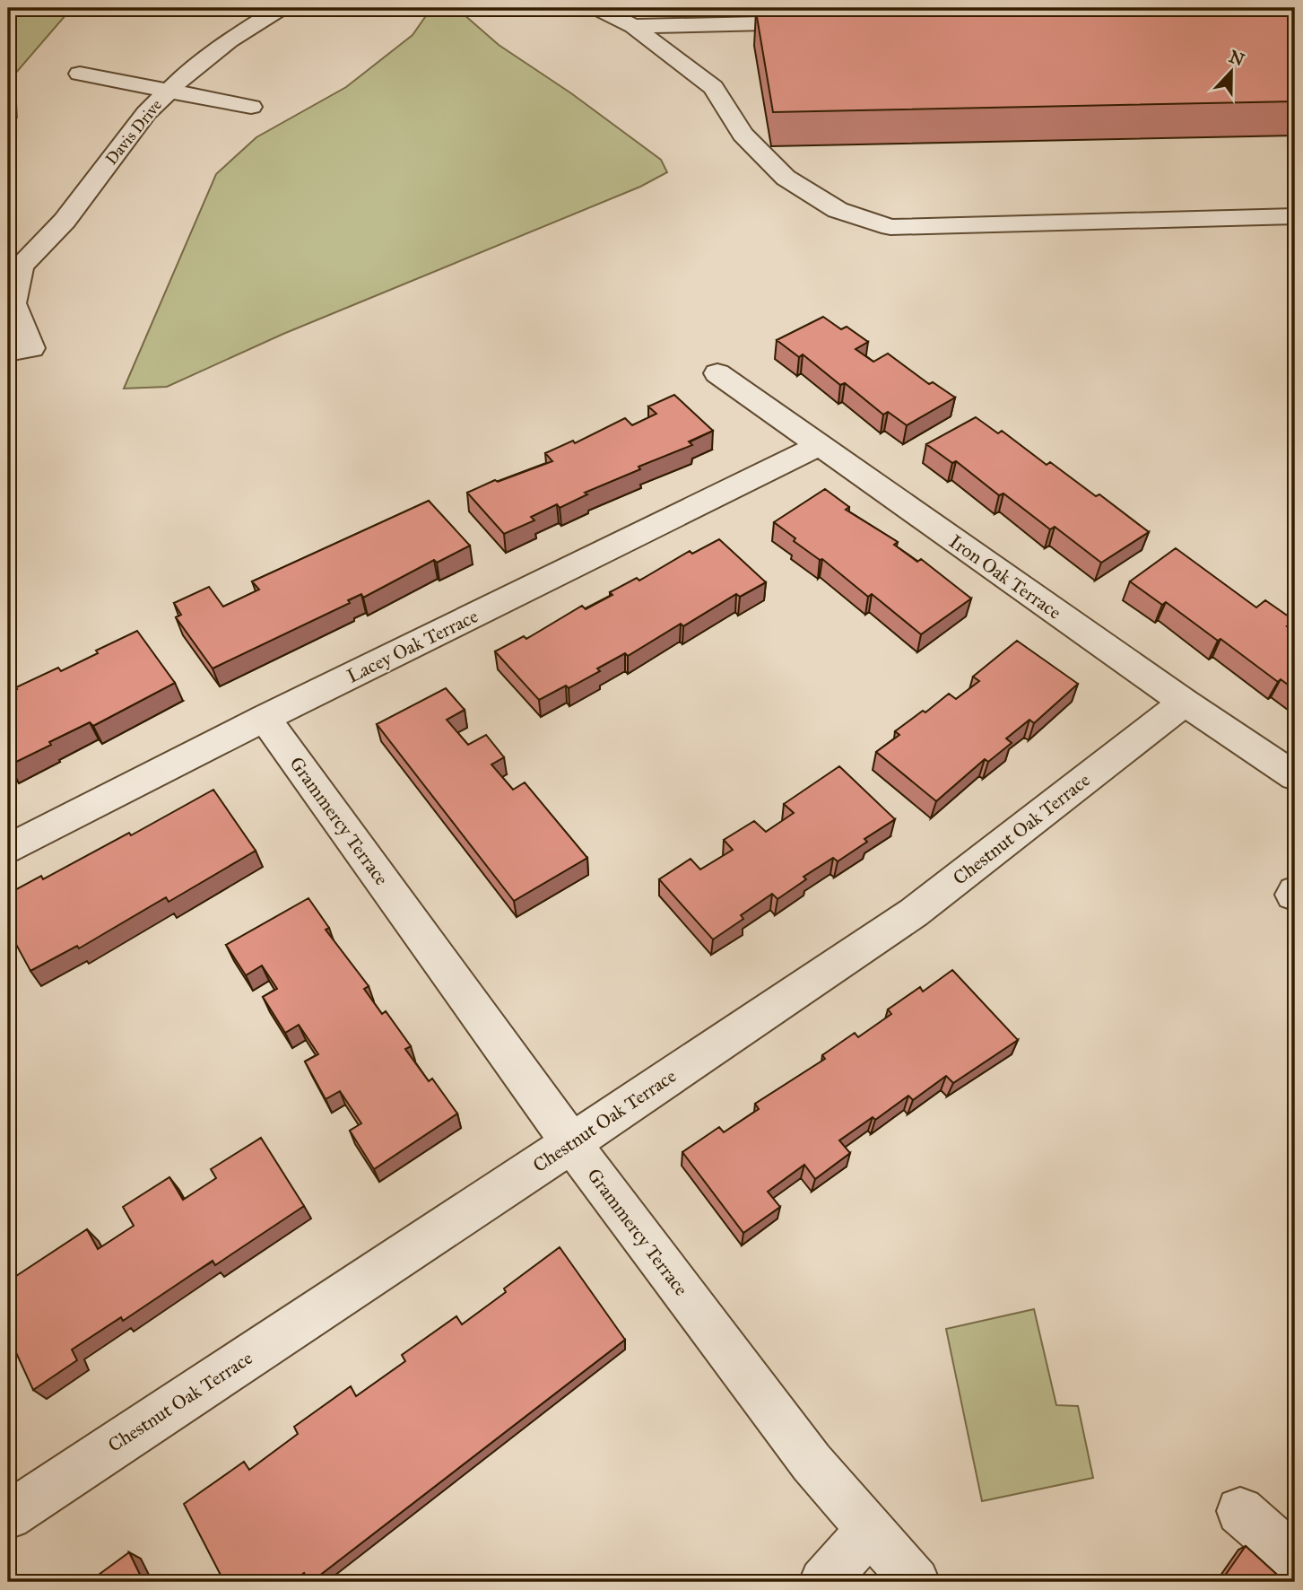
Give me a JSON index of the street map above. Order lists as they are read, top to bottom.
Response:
{
  "streets": {
    "street": [
      "Davis Drive",
      "Iron Oak Terrace",
      "Lacey Oak Terrace",
      "Grammercy Terrace",
      "Chestnut Oak Terrace"
    ]
  },
  "crossings": [
    ["Iron Oak Terrace", "Lacey Oak Terrace"],
    ["Iron Oak Terrace", "Chestnut Oak Terrace"],
    ["Lacey Oak Terrace", "Grammercy Terrace"],
    ["Grammercy Terrace", "Chestnut Oak Terrace"]
  ],
  "north": "top"
}
